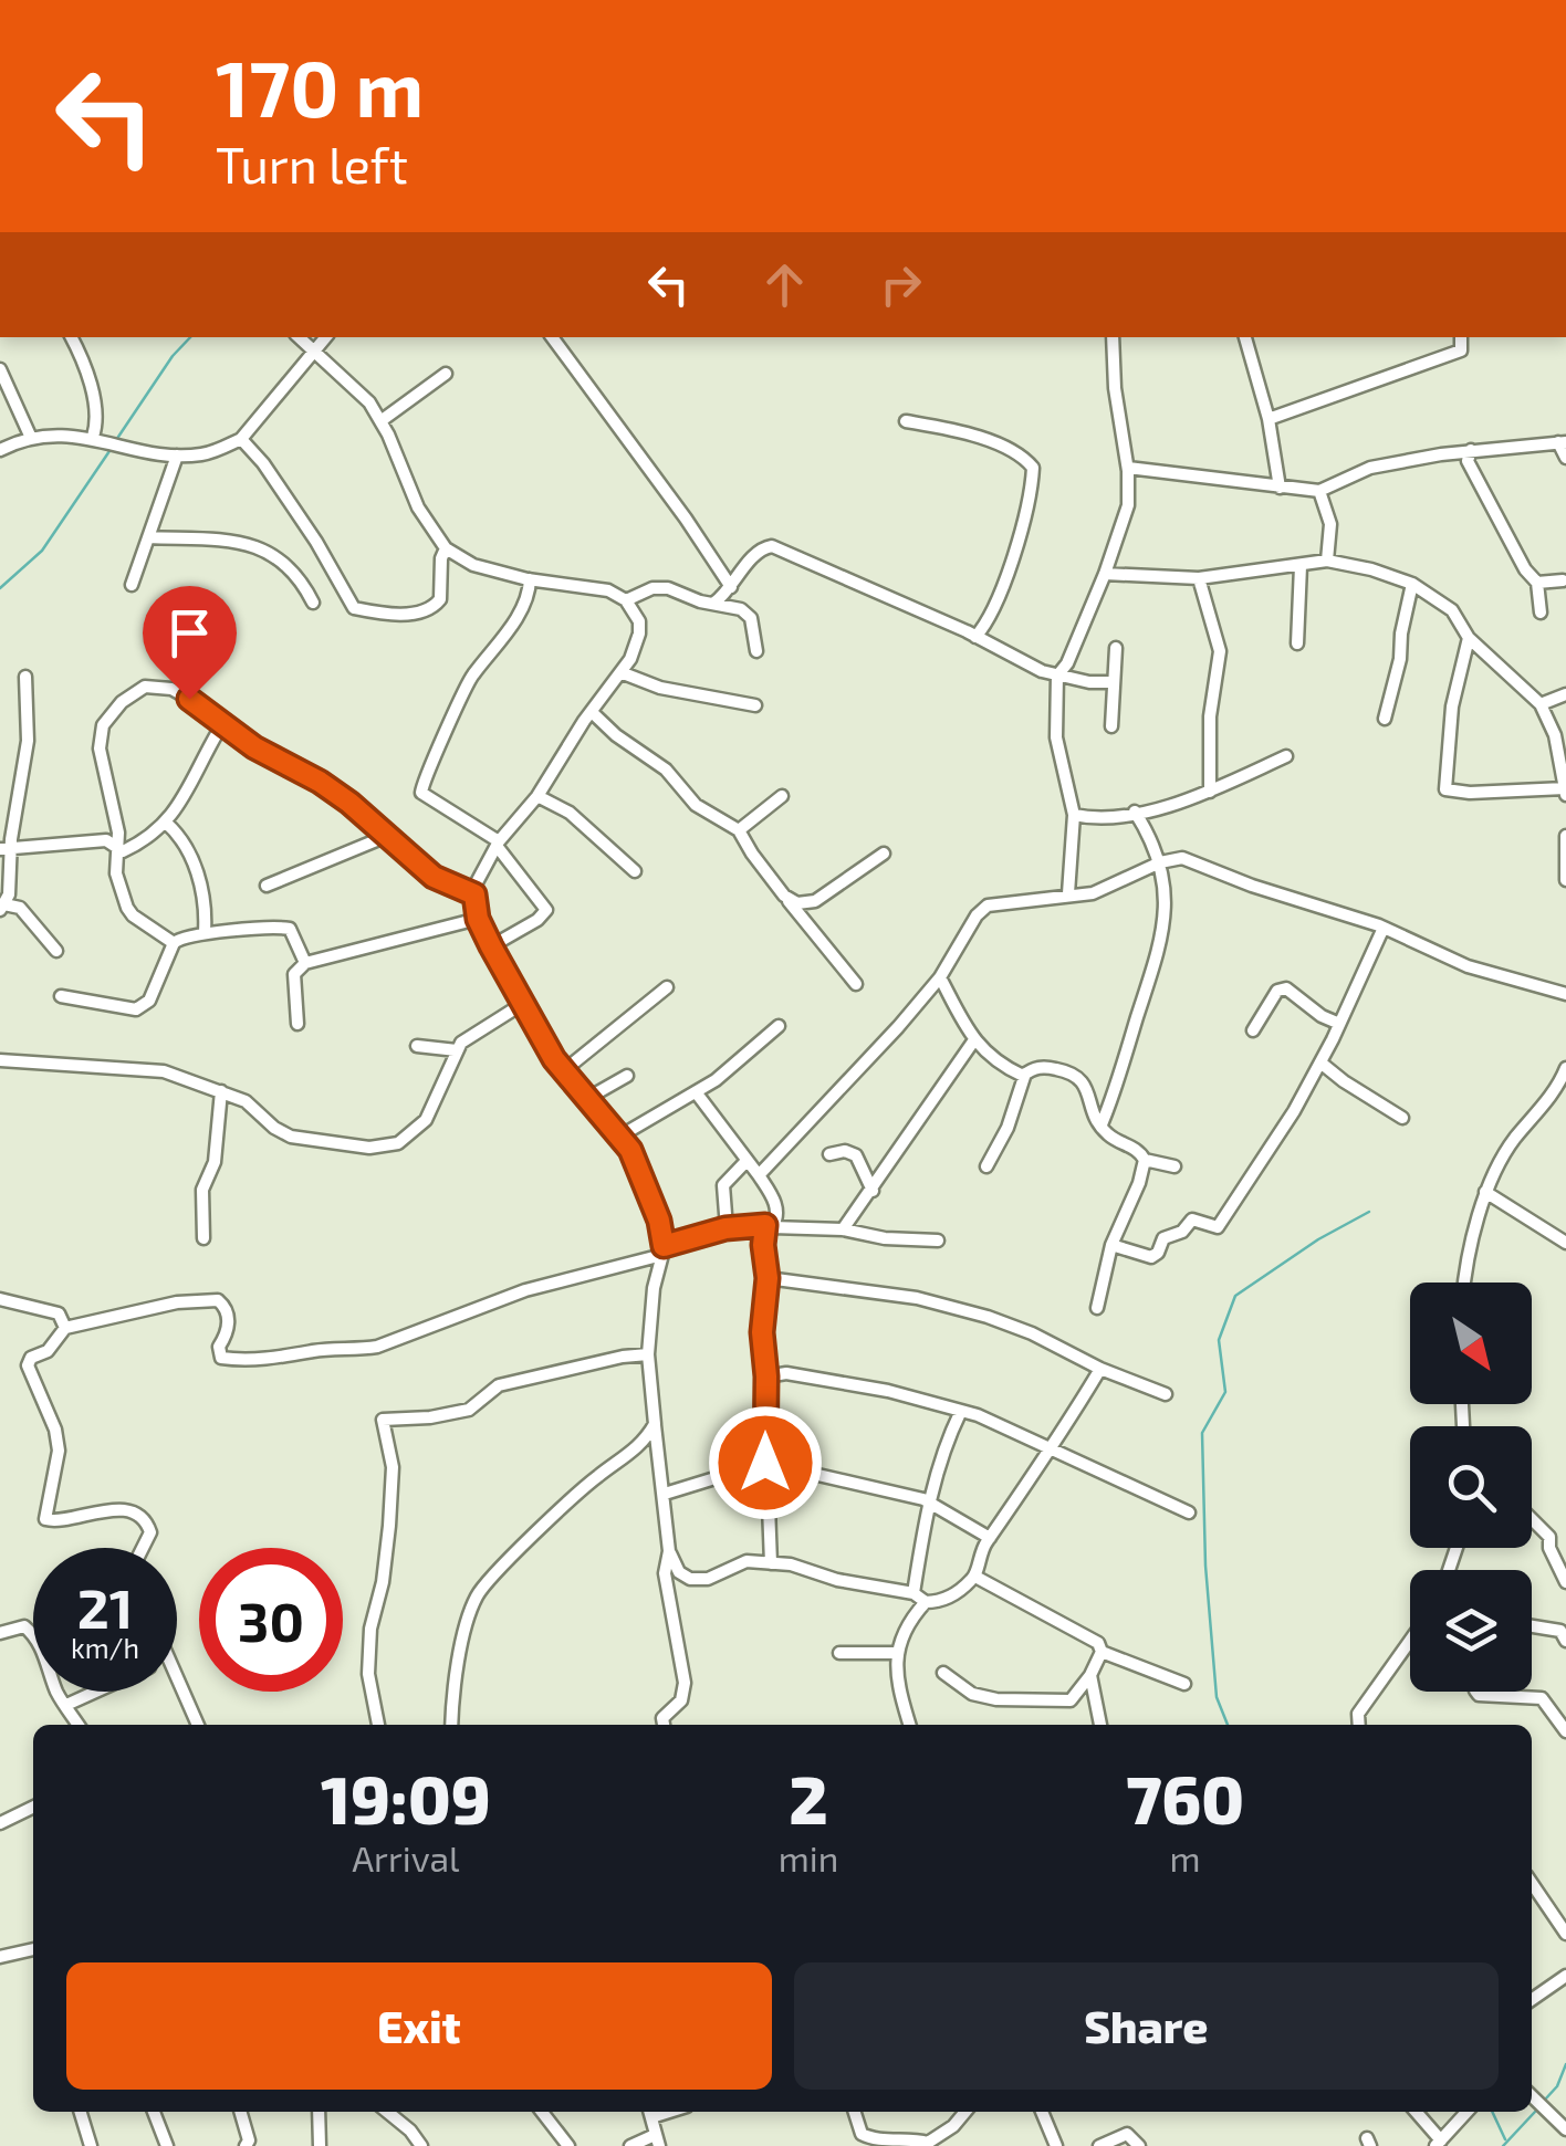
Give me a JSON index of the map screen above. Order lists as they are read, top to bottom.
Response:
{
  "north": "bottom right",
  "page": {
    "turn": ["170 m", "Turn left"],
    "speed": "21 km/h",
    "limit": "30",
    "eta": [
      "19:09",
      "Arrival",
      "2",
      "min",
      "760",
      "m"
    ],
    "buttons": ["Exit", "Share"]
  }
}
